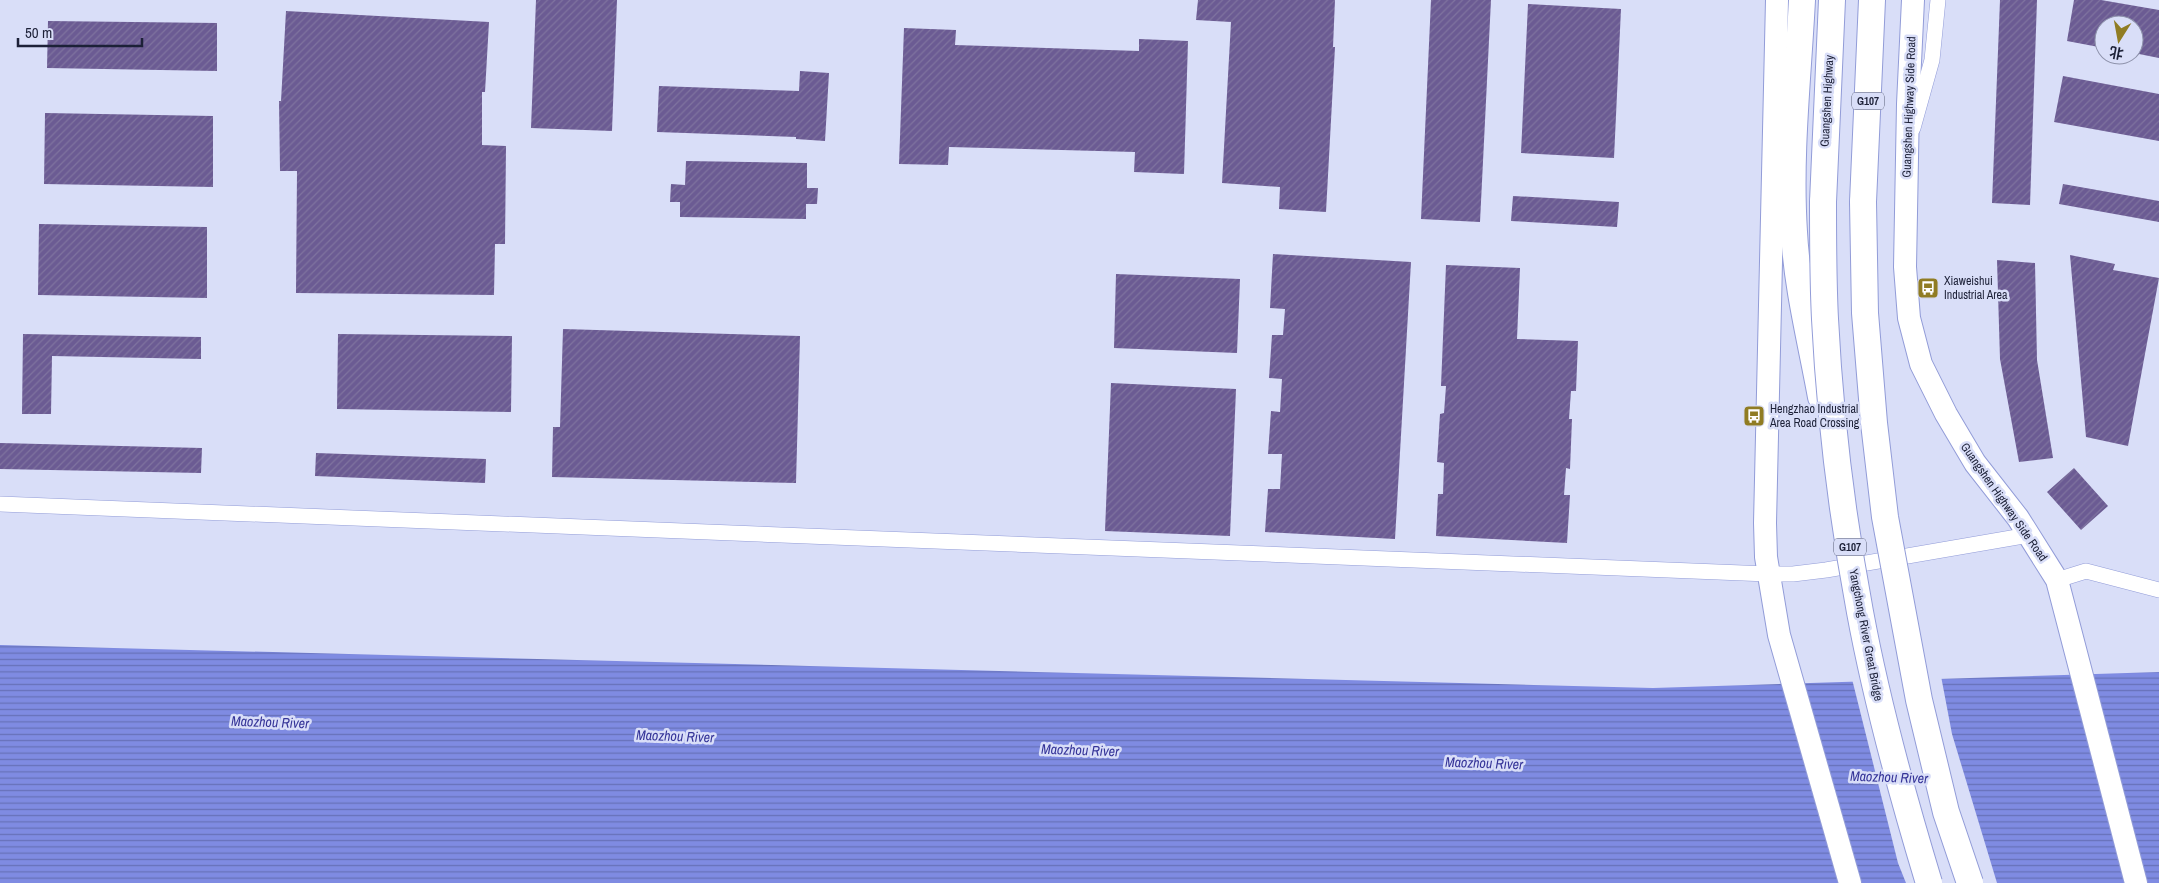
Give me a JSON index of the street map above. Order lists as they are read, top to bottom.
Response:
{
  "streets": {
    "highway": ["Guangshen Highway", "G107", "Yangchong River Great Bridge"],
    "main road": ["Guangshen Highway Side Road"]
  },
  "crossings": [
    ["Guangshen Highway", "Yangchong River Great Bridge"]
  ],
  "water": ["Maozhou River"],
  "places": {
    "bus stop": ["Xiaweishui Industrial Area", "Hengzhao Industrial Area Road Crossing"]
  },
  "scale_bar": "50 m",
  "north": "bottom"
}
